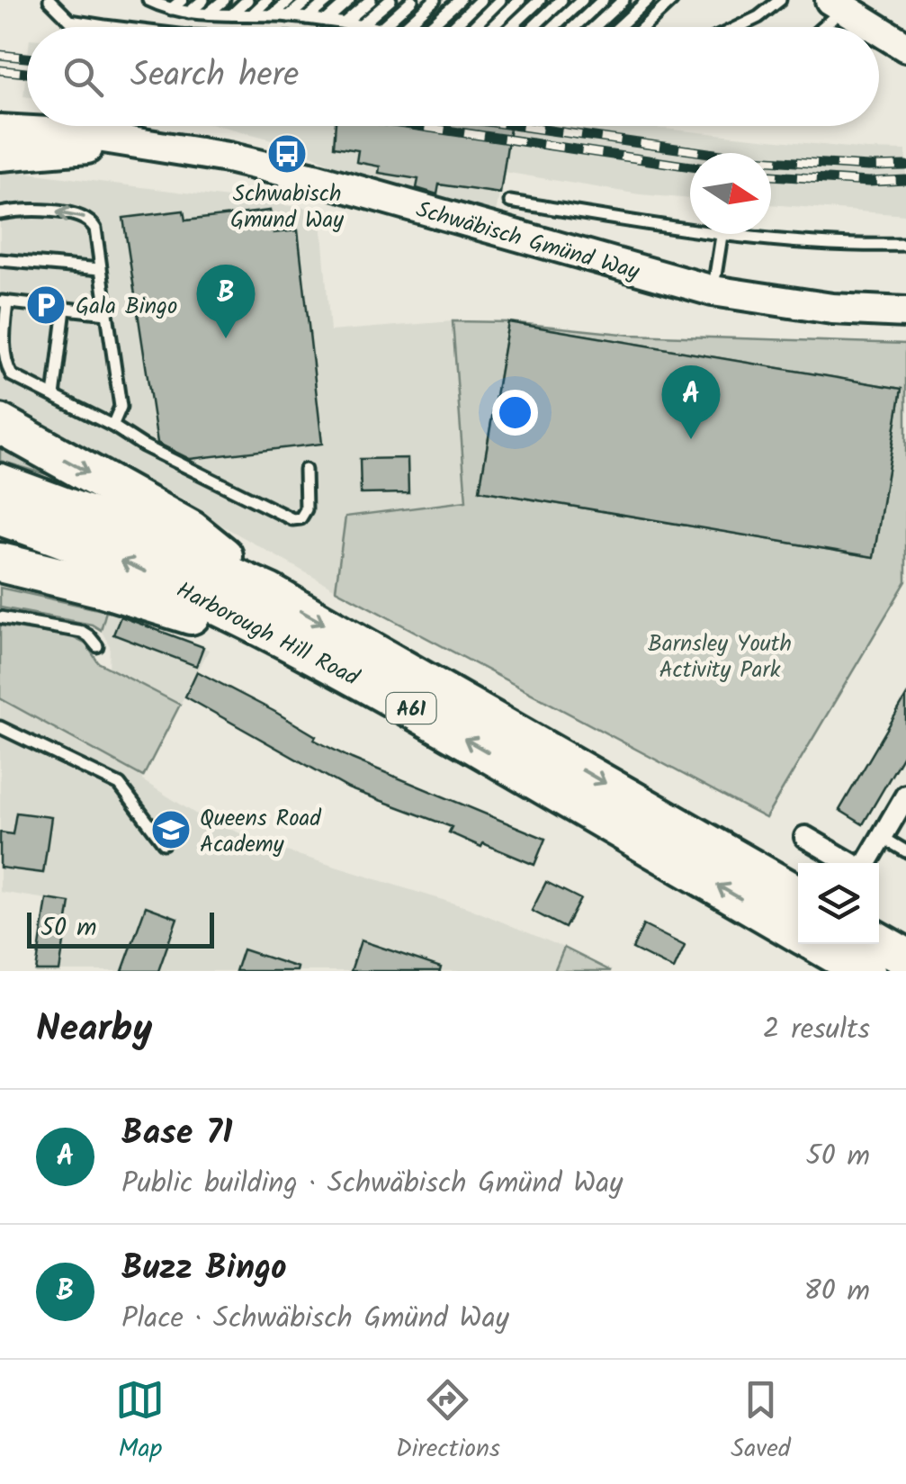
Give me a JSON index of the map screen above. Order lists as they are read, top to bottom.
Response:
{
  "streets": {
    "highway": ["Harborough Hill Road", "A61"],
    "street": ["Schwäbisch Gmünd Way"]
  },
  "crossings": [
    ["Harborough Hill Road", "A61"]
  ],
  "parks": ["Barnsley Youth Activity Park"],
  "places": {
    "bus stop": ["Schwabisch Gmund Way"],
    "parking": ["Gala Bingo"],
    "school or university": ["Queens Road Academy"]
  },
  "scale_bar": "50 m",
  "north": "right",
  "page": {
    "search": "Search here",
    "pins": ["B", "A"],
    "scale": "50 m",
    "heading": ["Nearby", "2 results"],
    "list": [
      {
        "mark": "A",
        "name": "Base 71",
        "note": "Public building · Schwäbisch Gmünd Way",
        "value": "50 m"
      },
      {
        "mark": "B",
        "name": "Buzz Bingo",
        "note": "Place · Schwäbisch Gmünd Way",
        "value": "80 m"
      }
    ],
    "nav": ["Map", "Directions", "Saved"]
  }
}
